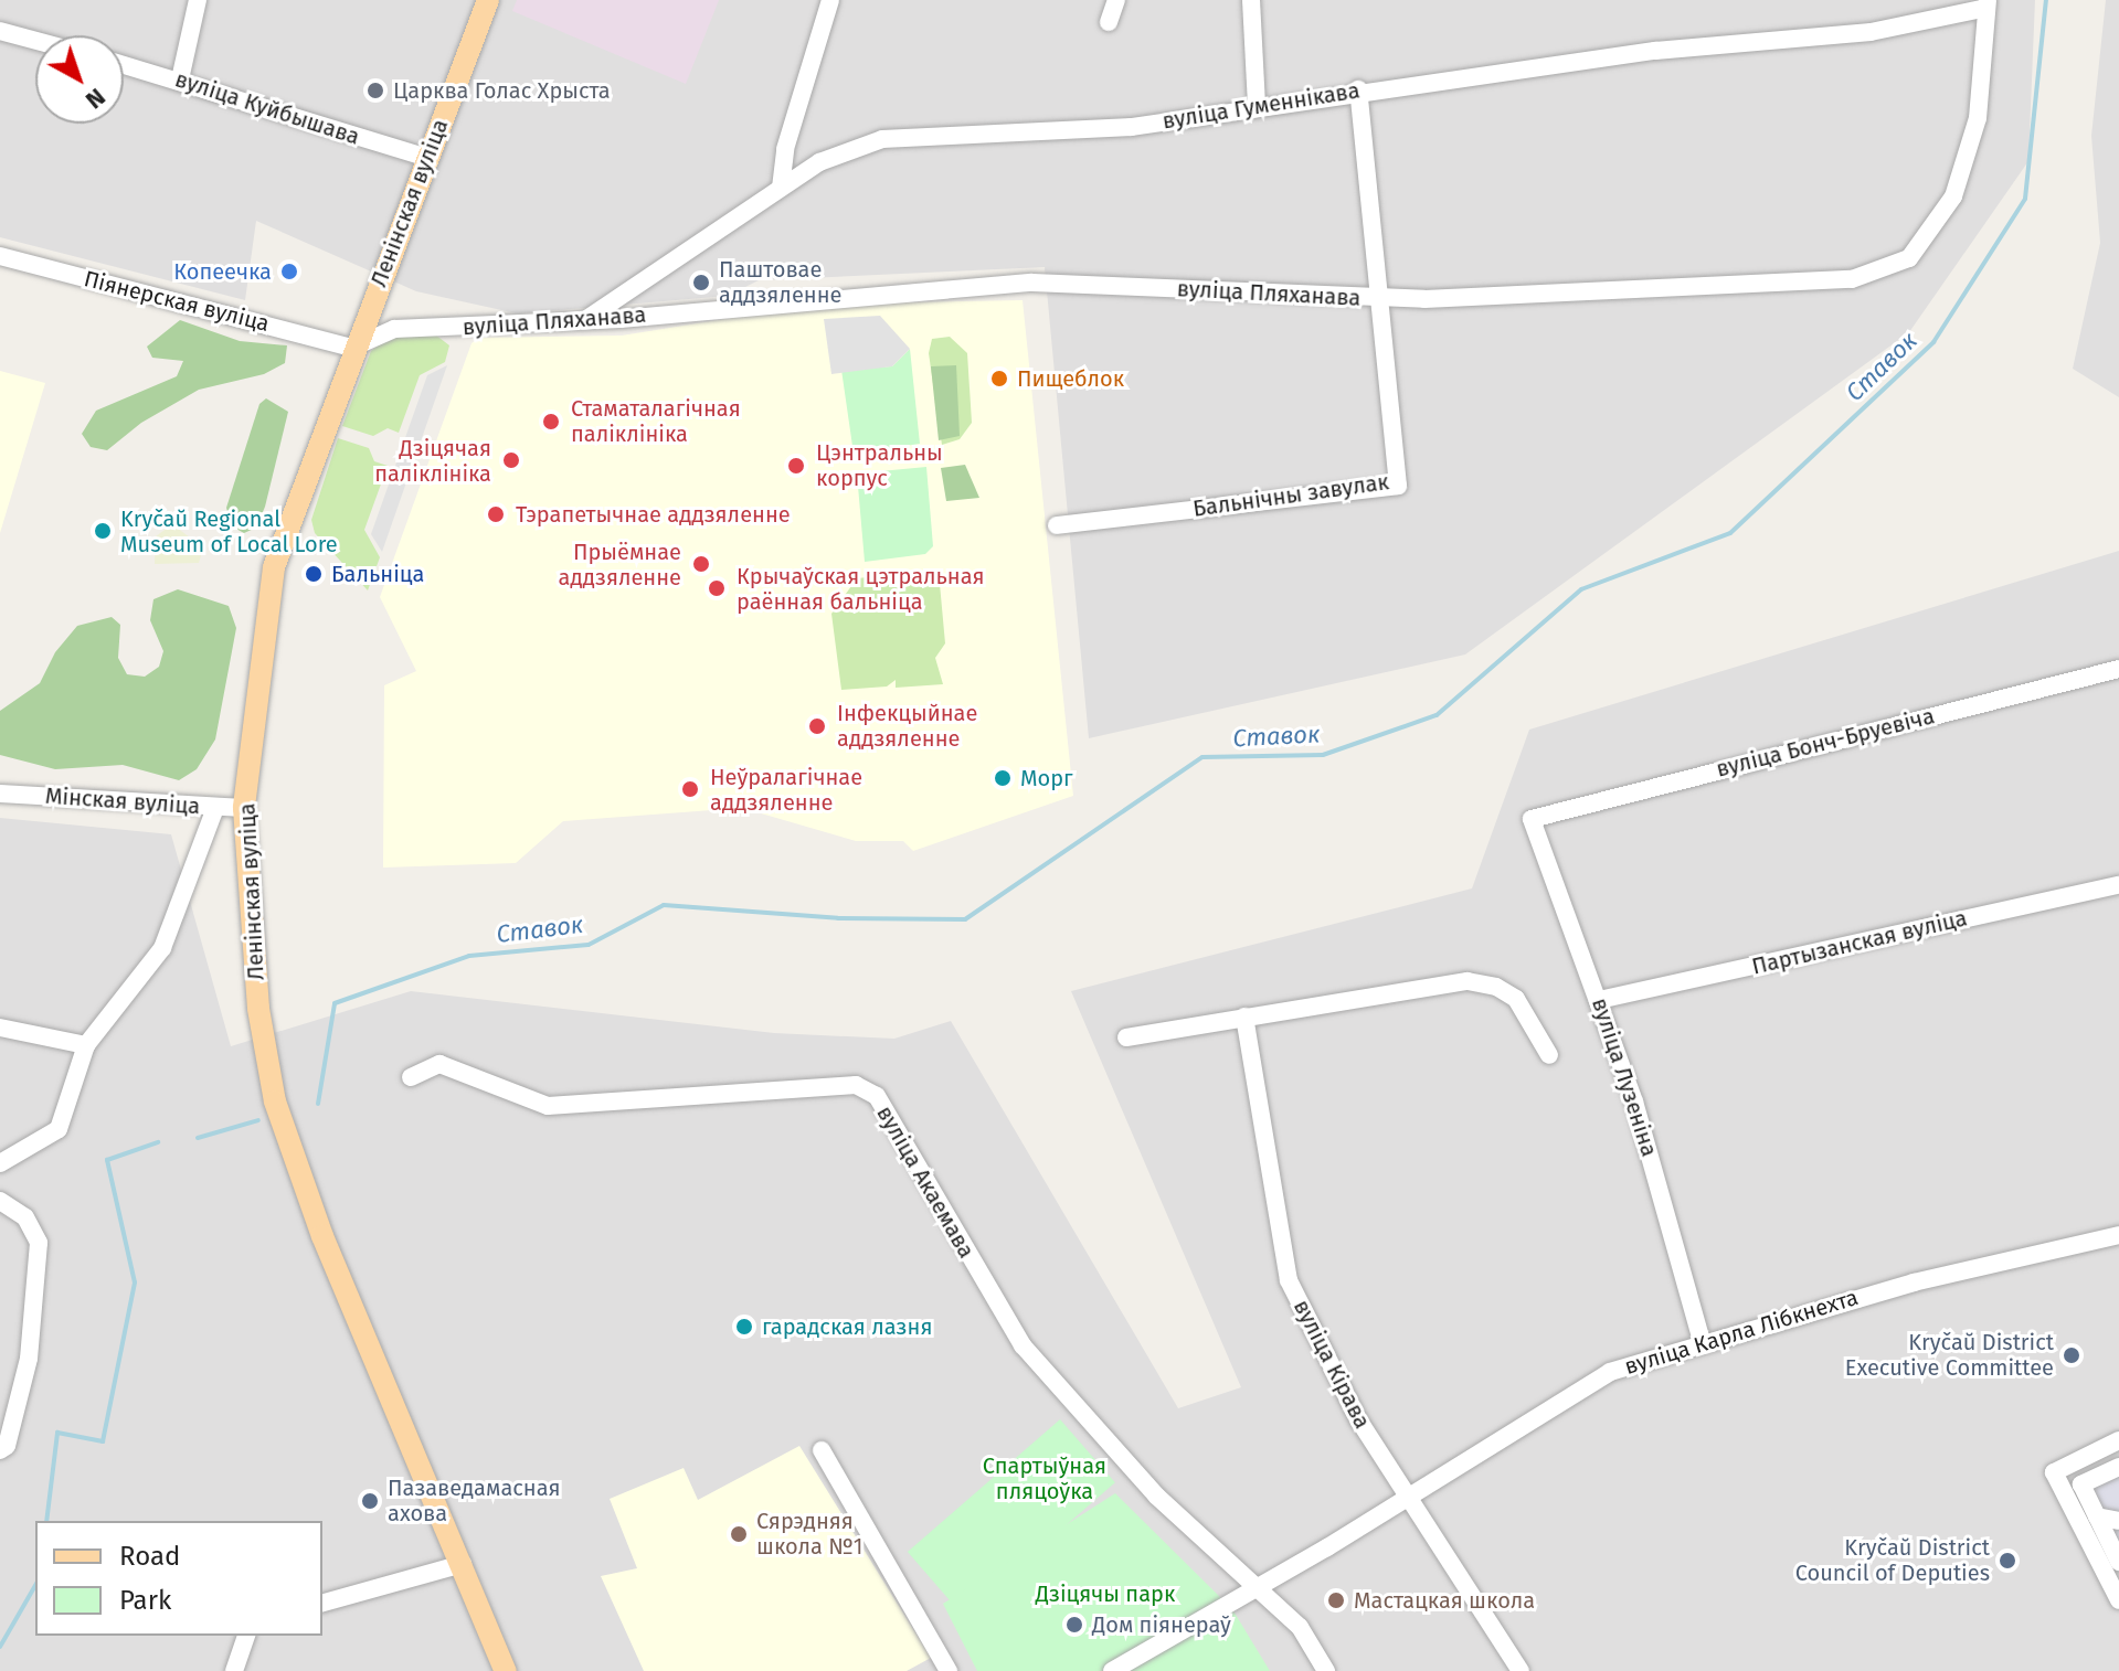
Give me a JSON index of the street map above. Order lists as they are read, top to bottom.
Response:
{
  "streets": {
    "main road": ["Ленінская вуліца"],
    "street": [
      "вуліца Гуменнікава",
      "вуліца Куйбышава",
      "вуліца Пляханава",
      "Піянерская вуліца",
      "Бальнічны завулак",
      "вуліца Бонч-Бруевіча",
      "Мінская вуліца",
      "Партызанская вуліца",
      "вуліца Лузеніна",
      "вуліца Акаемава",
      "вуліца Карла Лібкнехта",
      "вуліца Кірава"
    ]
  },
  "crossings": [
    ["вуліца Гуменнікава", "вуліца Пляханава"],
    ["вуліца Гуменнікава", "Бальнічны завулак"],
    ["вуліца Куйбышава", "Ленінская вуліца"],
    ["Ленінская вуліца", "вуліца Пляханава"],
    ["Ленінская вуліца", "Піянерская вуліца"],
    ["Ленінская вуліца", "Мінская вуліца"],
    ["вуліца Пляханава", "Піянерская вуліца"],
    ["вуліца Пляханава", "Бальнічны завулак"],
    ["вуліца Бонч-Бруевіча", "вуліца Лузеніна"],
    ["Партызанская вуліца", "вуліца Лузеніна"],
    ["вуліца Лузеніна", "вуліца Карла Лібкнехта"],
    ["вуліца Акаемава", "вуліца Карла Лібкнехта"],
    ["вуліца Карла Лібкнехта", "вуліца Кірава"]
  ],
  "water": ["Ставок"],
  "parks": ["Спартыўная пляцоўка", "Дзіцячы парк"],
  "places": [
    "Царква Голас Хрыста",
    "Копеечка",
    "Паштовае аддзяленне",
    "Пищеблок",
    "Стаматалагічная паліклініка",
    "Дзіцячая паліклініка",
    "Цэнтральны корпус",
    "Тэрапетычнае аддзяленне",
    "Kryčaŭ Regional Museum of Local Lore",
    "Прыёмнае аддзяленне",
    "Бальніца",
    "Крычаўская цэтральная раённая бальніца",
    "Інфекцыйнае аддзяленне",
    "Морг",
    "Неўралагічнае аддзяленне",
    "гарадская лазня",
    "Kryčaŭ District Executive Committee",
    "Пазаведамасная ахова",
    "Сярэдняя школа №1",
    "Kryčaŭ District Council of Deputies",
    "Мастацкая школа",
    "Дом піянераў"
  ],
  "legend": ["Road", "Park"],
  "north": "bottom right"
}
